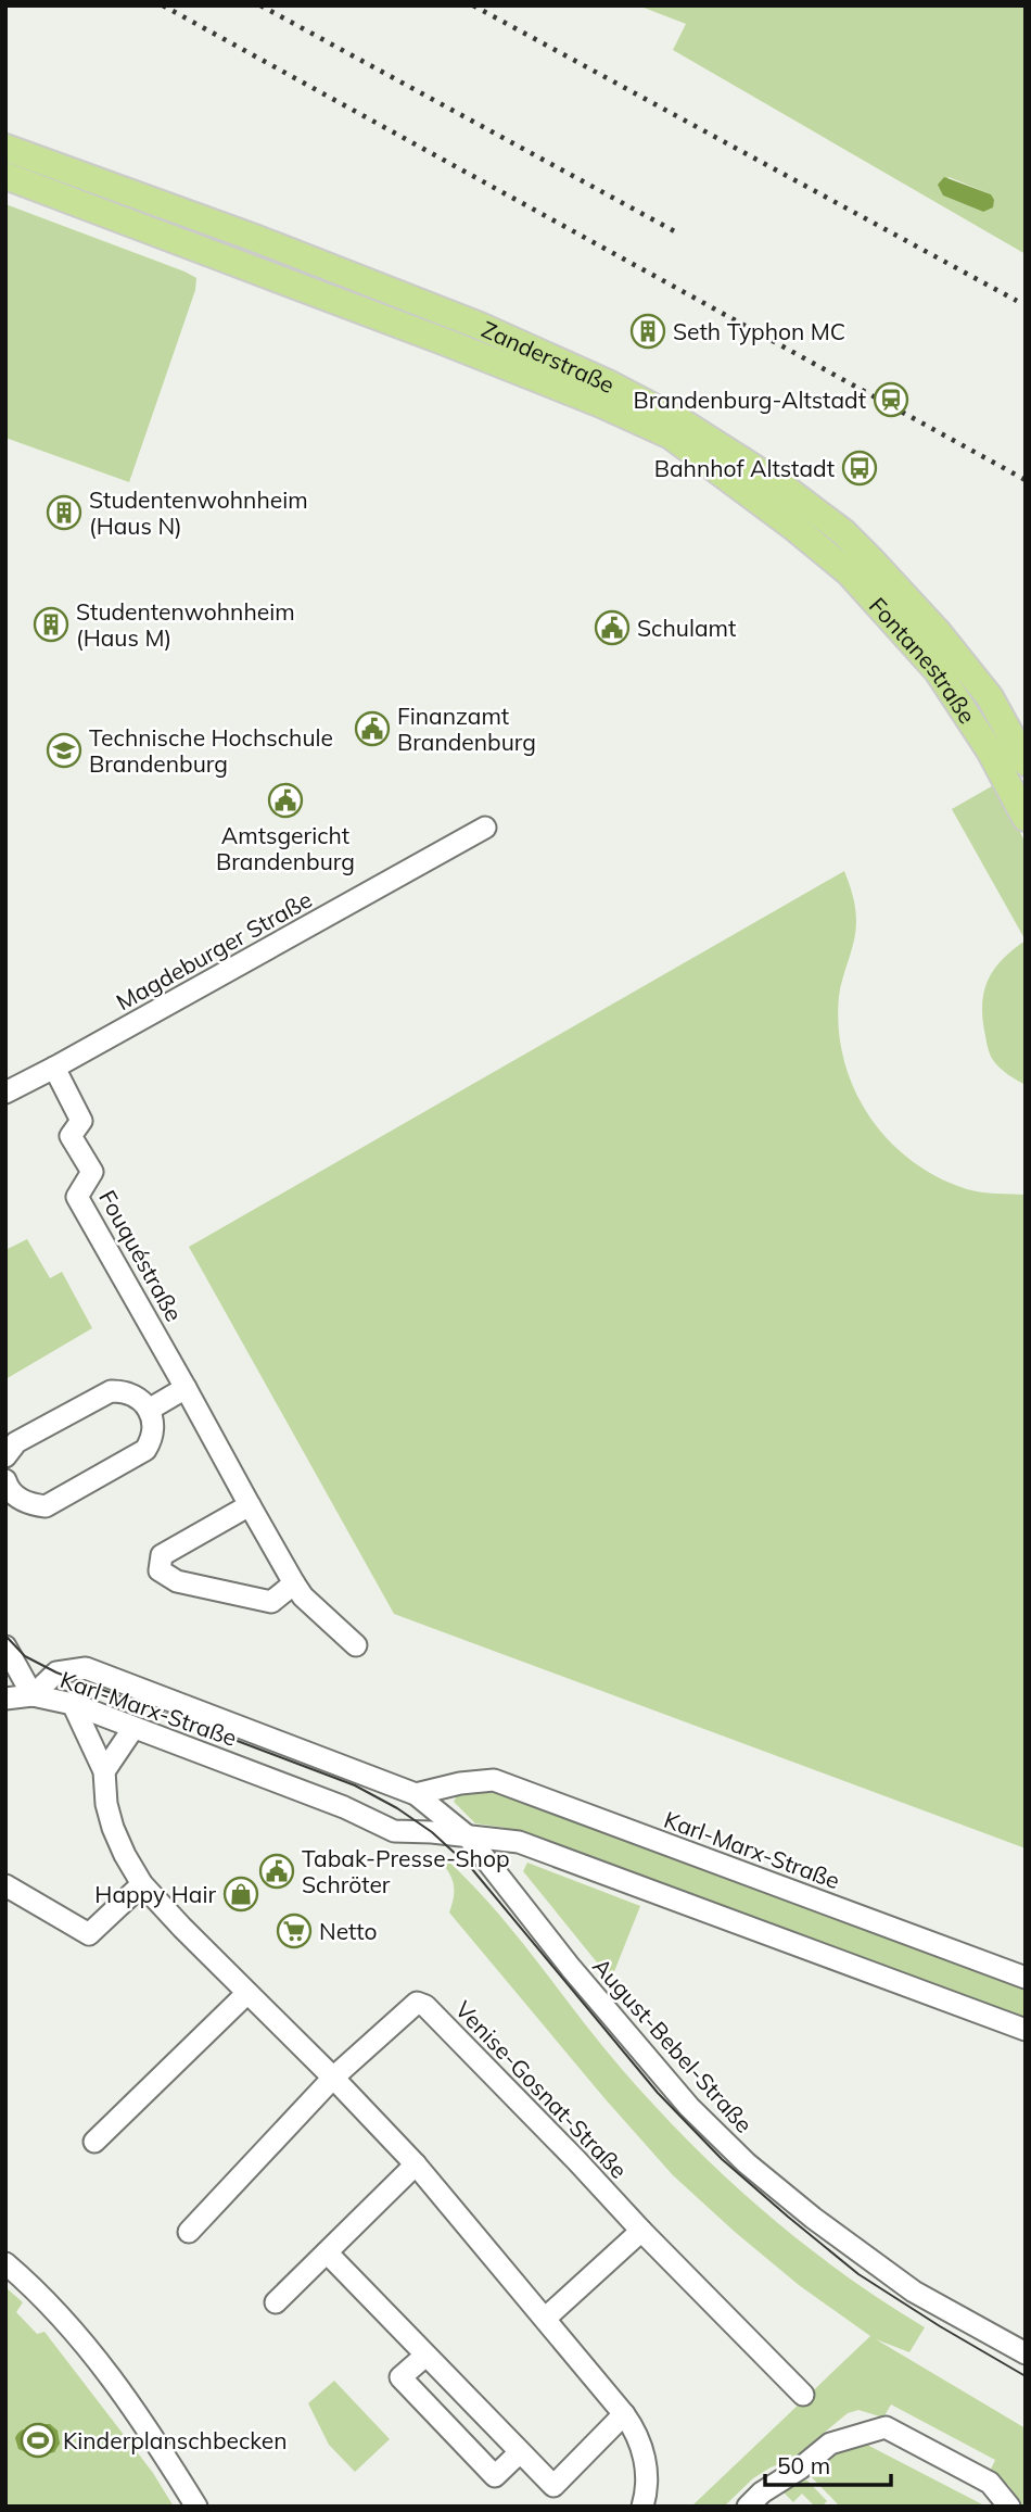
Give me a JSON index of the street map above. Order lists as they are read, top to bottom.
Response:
{
  "streets": {
    "main road": ["Zanderstraße", "Fontanestraße"],
    "street": [
      "Magdeburger Straße",
      "Fouquéstraße",
      "Karl-Marx-Straße",
      "August-Bebel-Straße",
      "Venise-Gosnat-Straße"
    ]
  },
  "crossings": [
    ["Zanderstraße", "Fontanestraße"],
    ["Magdeburger Straße", "Fouquéstraße"],
    ["Karl-Marx-Straße", "August-Bebel-Straße"]
  ],
  "places": {
    "building": ["Seth Typhon MC", "Studentenwohnheim (Haus N)", "Studentenwohnheim (Haus M)"],
    "station": ["Brandenburg-Altstadt"],
    "bus stop": ["Bahnhof Altstadt"],
    "public building": [
      "Schulamt",
      "Finanzamt Brandenburg",
      "Amtsgericht Brandenburg",
      "Tabak-Presse-Shop Schröter"
    ],
    "school or university": ["Technische Hochschule Brandenburg"],
    "shop": ["Happy Hair"],
    "supermarket": ["Netto"],
    "sports": ["Kinderplanschbecken"]
  },
  "scale_bar": "50 m"
}
